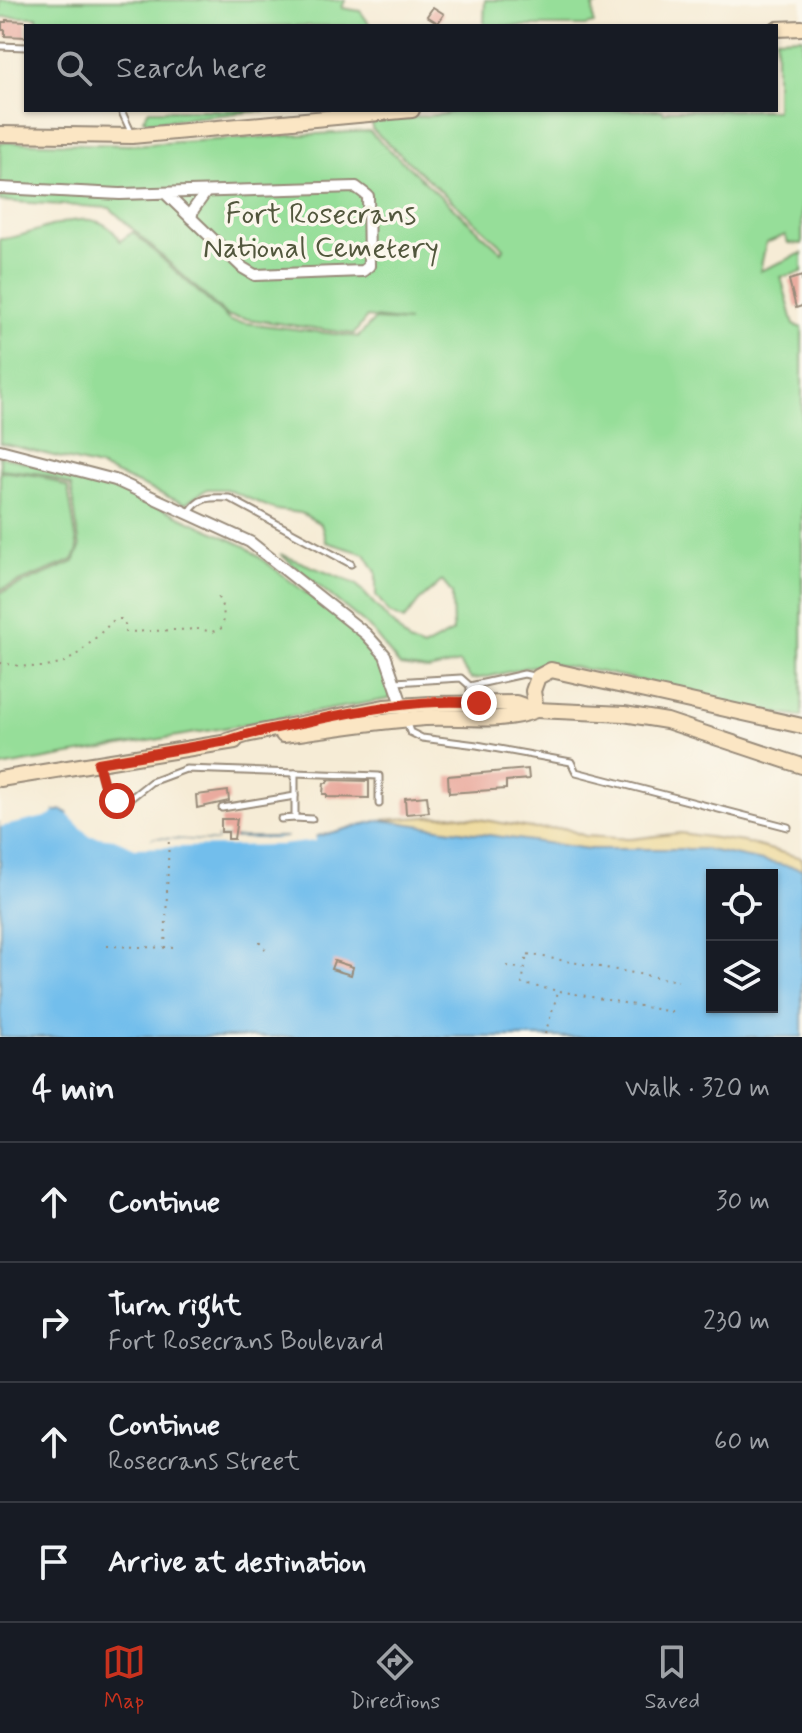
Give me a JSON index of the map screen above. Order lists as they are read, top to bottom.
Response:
{
  "parks": ["Fort Rosecrans National Cemetery"],
  "page": {
    "search": "Search here",
    "heading": ["4 min", "Walk · 320 m"],
    "list": [
      ["Continue", "30 m"],
      ["Turn right", "Fort Rosecrans Boulevard", "230 m"],
      ["Continue", "Rosecrans Street", "60 m"],
      "Arrive at destination"
    ],
    "nav": ["Map", "Directions", "Saved"]
  }
}
